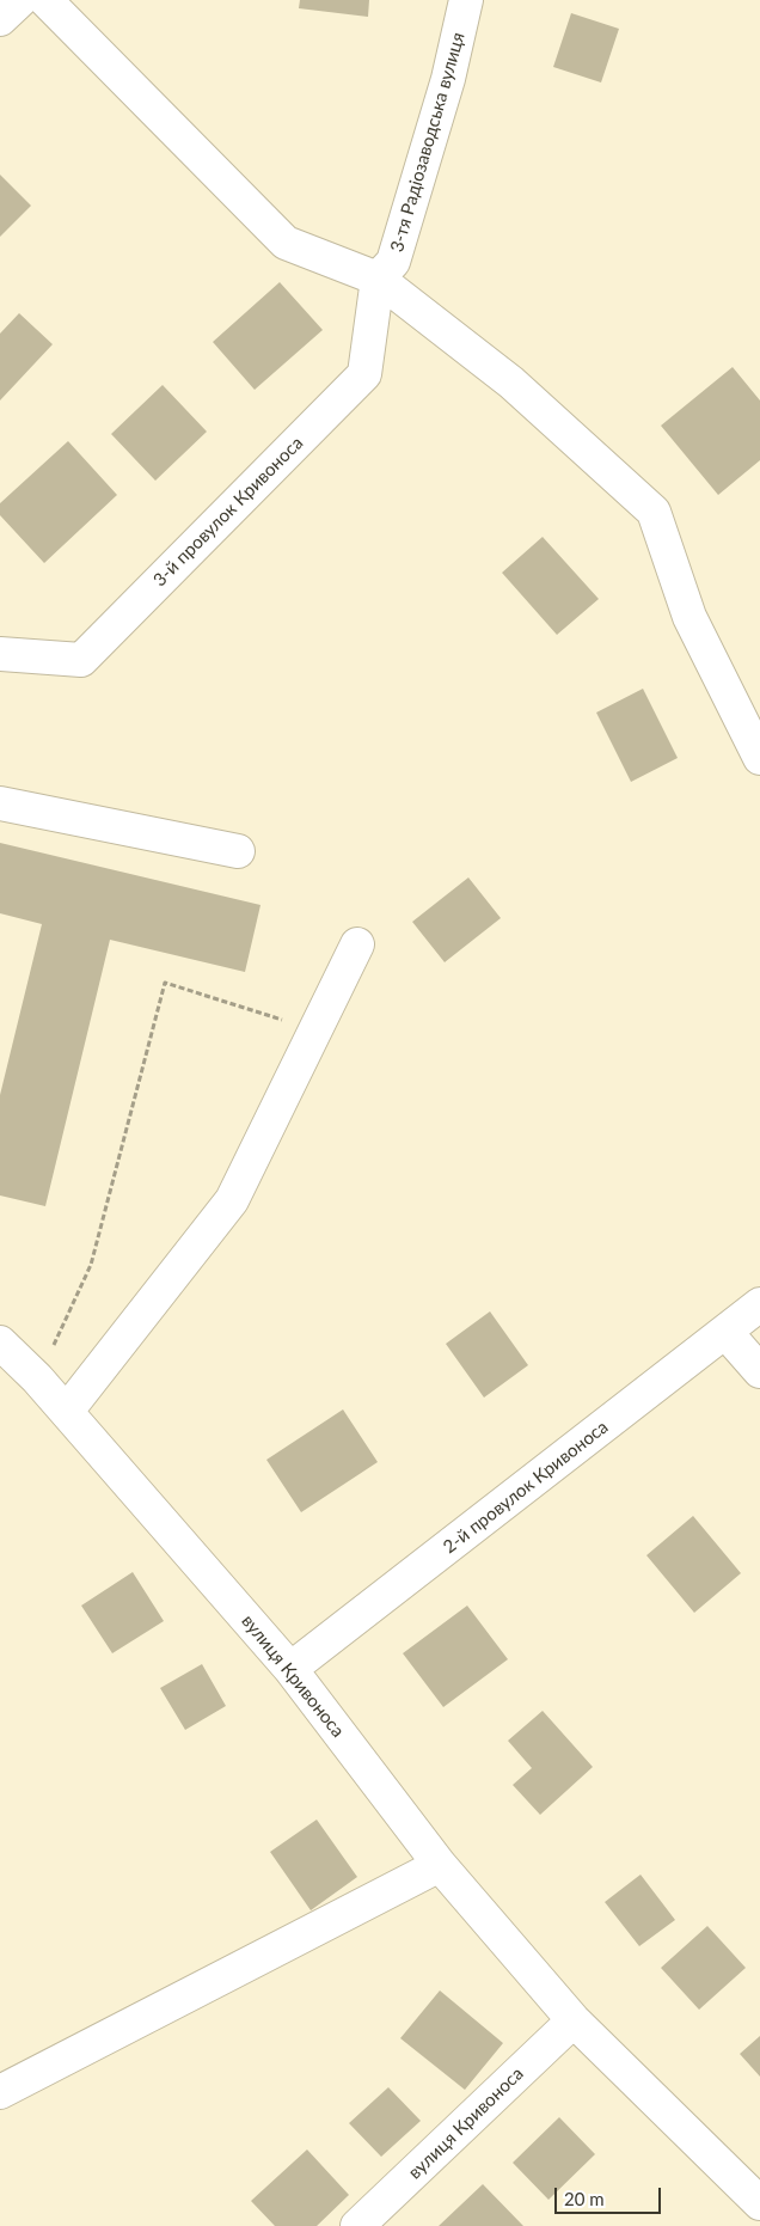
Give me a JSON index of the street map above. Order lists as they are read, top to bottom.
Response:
{
  "streets": {
    "street": [
      "3-тя Радіозаводська вулиця",
      "3-й провулок Кривоноса",
      "2-й провулок Кривоноса",
      "вулиця Кривоноса"
    ]
  },
  "crossings": [
    ["3-тя Радіозаводська вулиця", "3-й провулок Кривоноса"],
    ["2-й провулок Кривоноса", "вулиця Кривоноса"]
  ],
  "scale_bar": "20 m"
}
